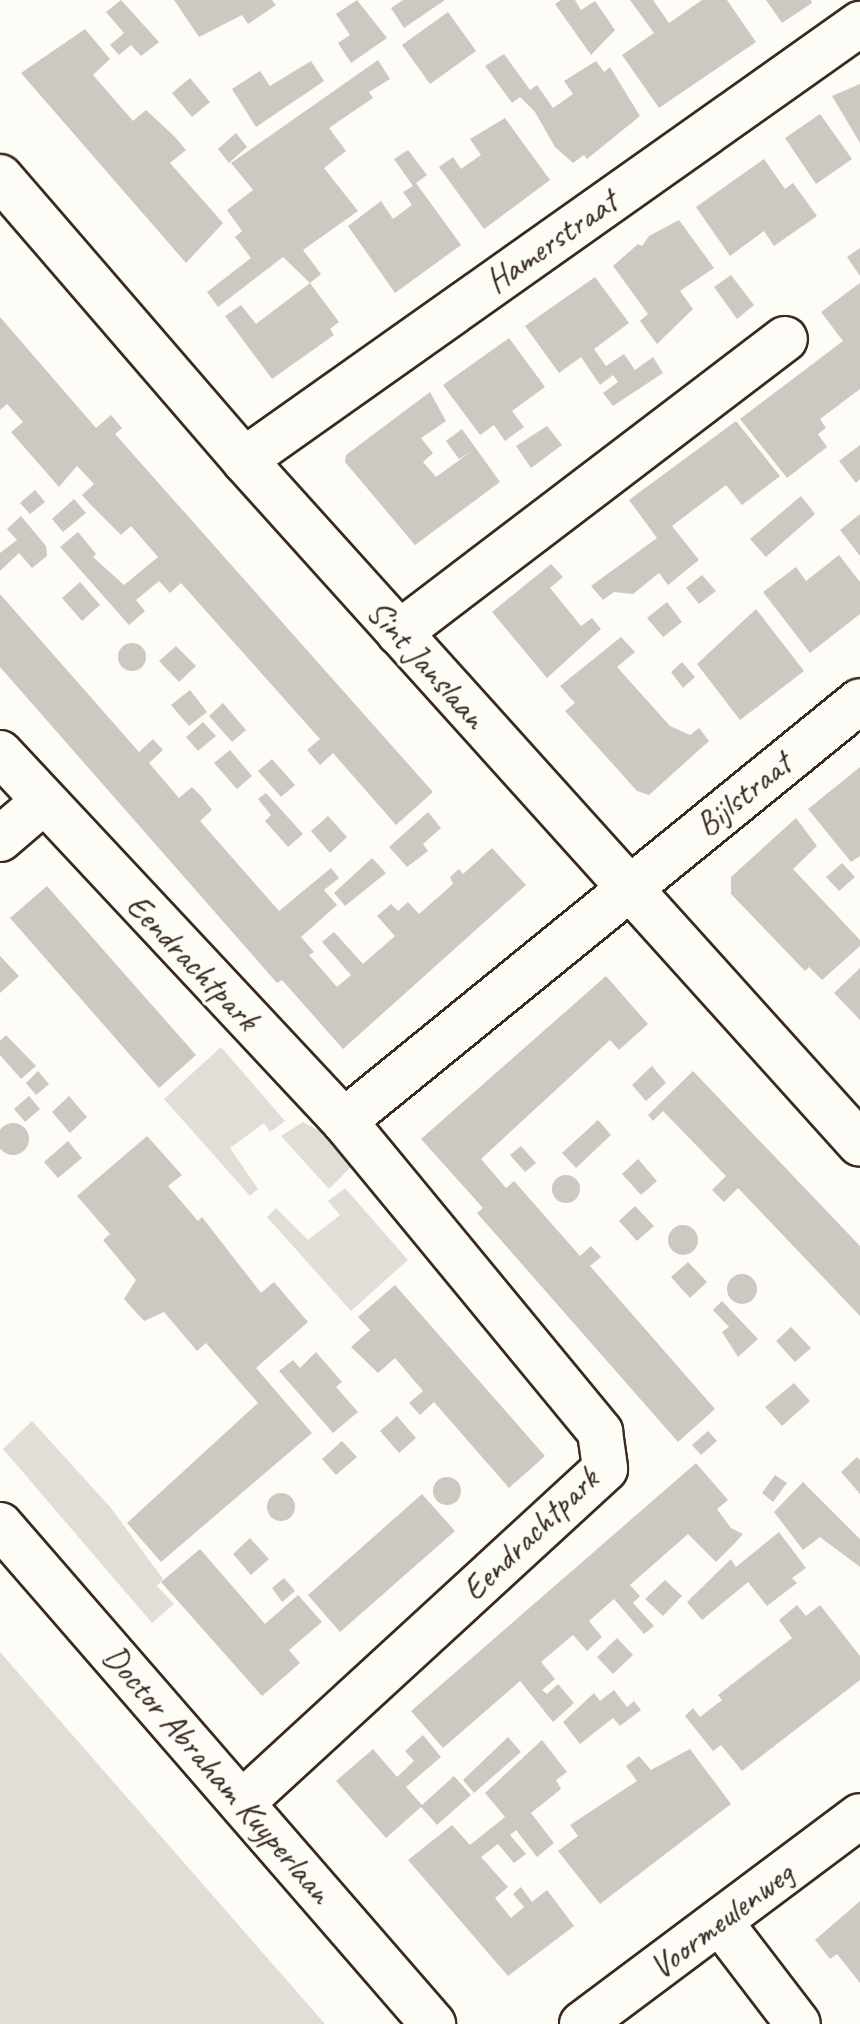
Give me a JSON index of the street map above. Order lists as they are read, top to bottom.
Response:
{
  "streets": {
    "street": [
      "Hamerstraat",
      "Sint Janslaan",
      "Bijlstraat",
      "Eendrachtpark",
      "Doctor Abraham Kuyperlaan",
      "Voormeulenweg"
    ]
  },
  "crossings": [
    ["Hamerstraat", "Sint Janslaan"],
    ["Sint Janslaan", "Bijlstraat"],
    ["Eendrachtpark", "Doctor Abraham Kuyperlaan"]
  ]
}
